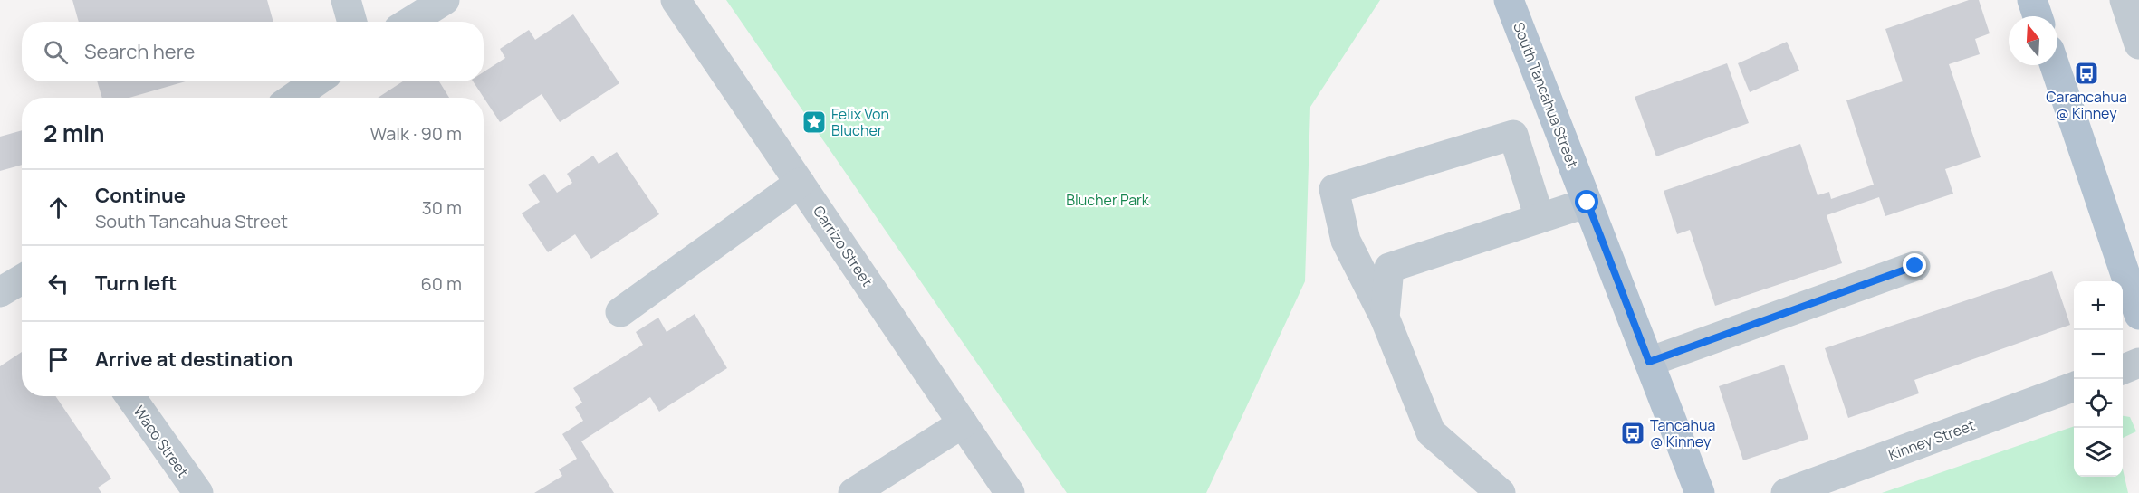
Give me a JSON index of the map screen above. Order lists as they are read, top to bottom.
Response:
{
  "streets": {
    "main road": ["South Tancahua Street"],
    "street": ["Carrizo Street", "Kinney Street", "Waco Street"]
  },
  "parks": ["Blucher Park"],
  "places": {
    "bus stop": ["Carancahua @ Kinney", "Tancahua @ Kinney"],
    "place": ["Felix Von Blucher"]
  },
  "north": "top",
  "page": {
    "search": "Search here",
    "heading": ["2 min", "Walk · 90 m"],
    "list": [
      ["Continue", "South Tancahua Street", "30 m"],
      ["Turn left", "60 m"],
      "Arrive at destination"
    ],
    "map_buttons": ["+", "−"]
  }
}
